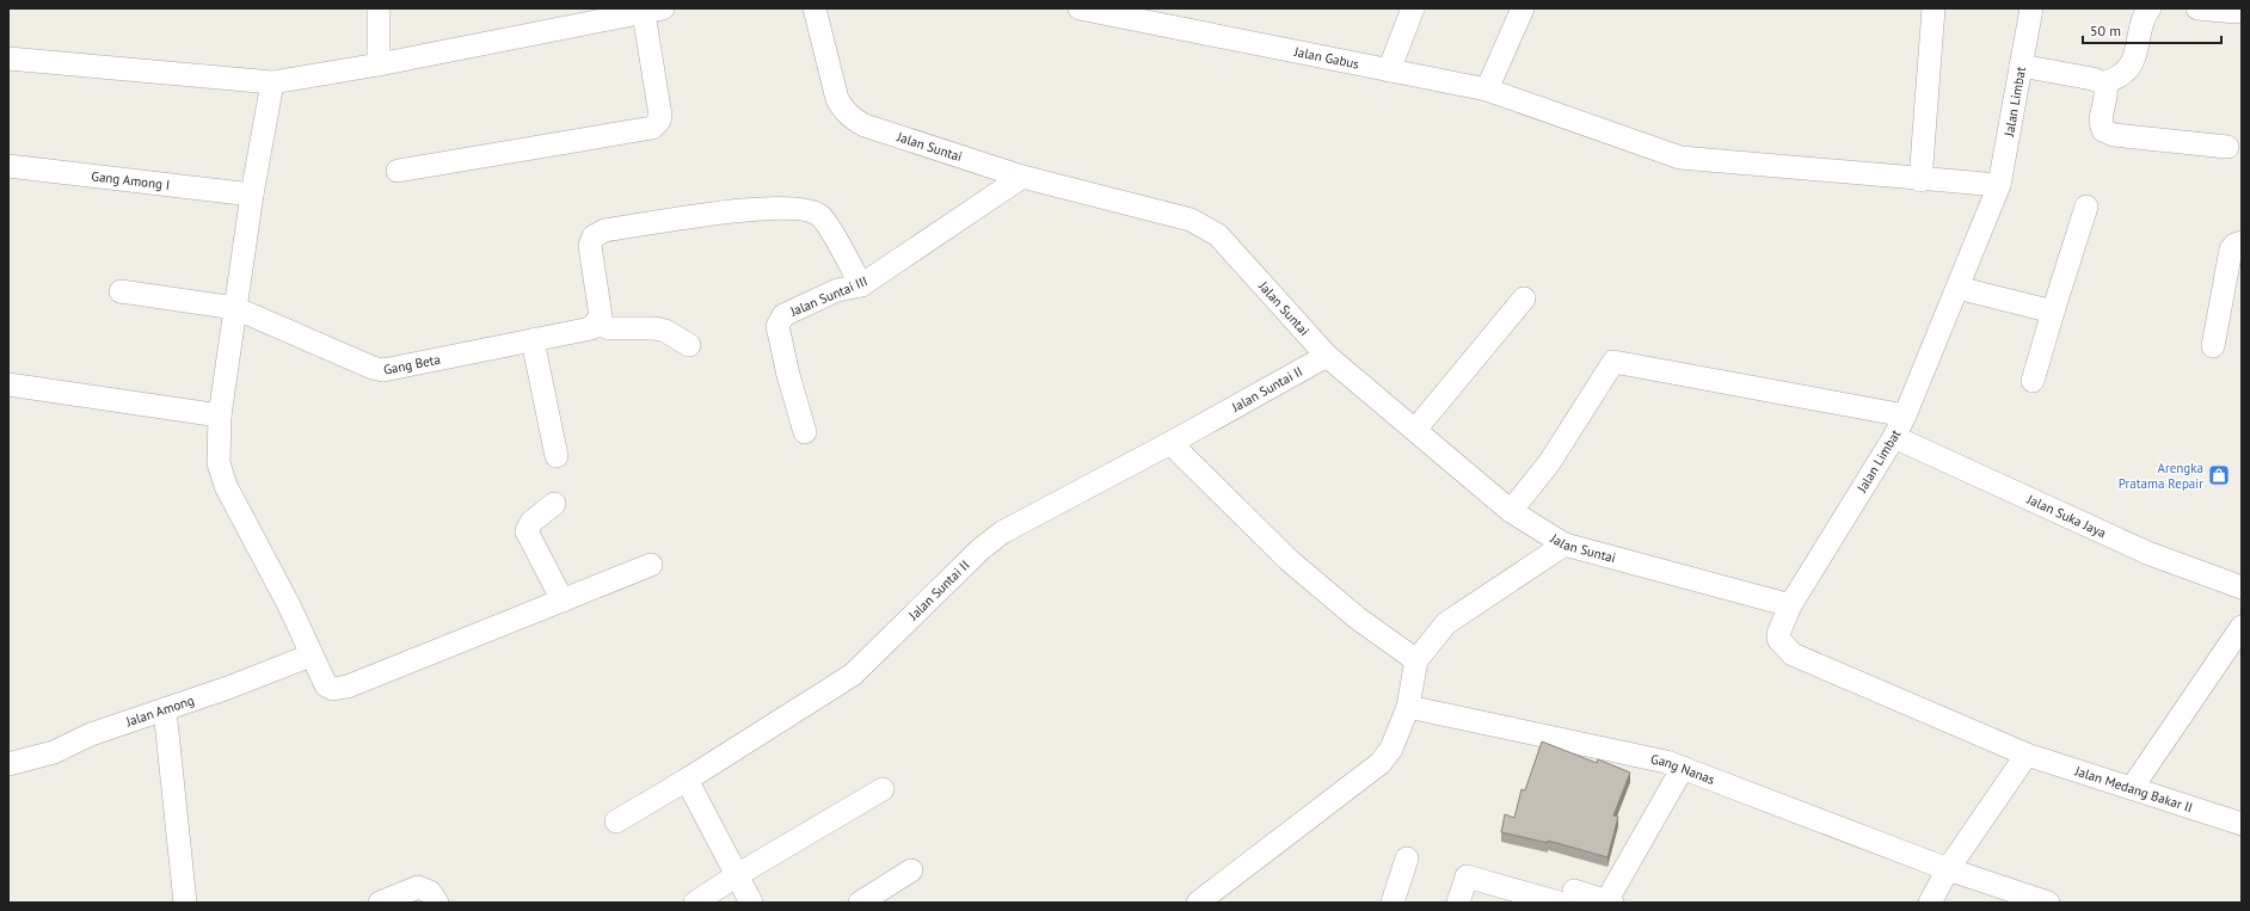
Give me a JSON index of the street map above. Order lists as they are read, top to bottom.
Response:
{
  "streets": {
    "street": [
      "Jalan Gabus",
      "Jalan Limbat",
      "Jalan Suntai",
      "Gang Among I",
      "Jalan Suntai III",
      "Gang Beta",
      "Jalan Suntai II",
      "Jalan Suka Jaya",
      "Jalan Among",
      "Gang Nanas",
      "Jalan Medang Bakar II"
    ]
  },
  "crossings": [
    ["Jalan Gabus", "Jalan Limbat"],
    ["Jalan Limbat", "Jalan Suntai"],
    ["Jalan Limbat", "Jalan Suka Jaya"],
    ["Jalan Limbat", "Jalan Medang Bakar II"],
    ["Jalan Suntai", "Jalan Suntai III"],
    ["Jalan Suntai", "Jalan Suntai II"]
  ],
  "places": {
    "shop": ["Arengka Pratama Repair"]
  },
  "scale_bar": "50 m"
}
